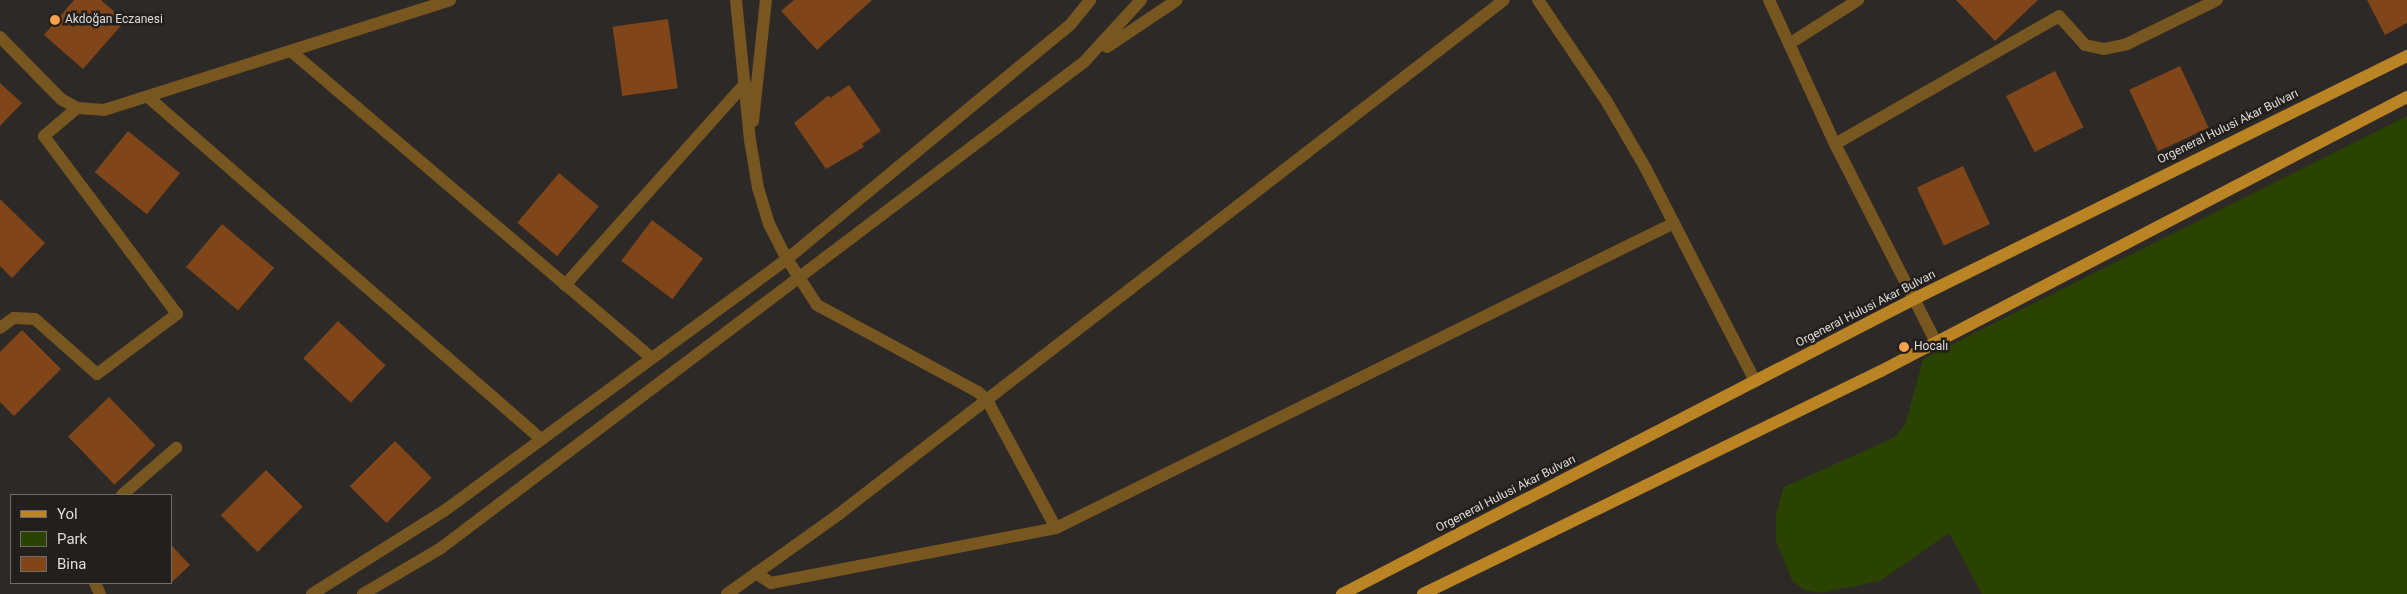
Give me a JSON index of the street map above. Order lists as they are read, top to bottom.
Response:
{
  "streets": {
    "main road": ["Orgeneral Hulusi Akar Bulvarı"]
  },
  "places": ["Akdoğan Eczanesi", "Hocalı"],
  "legend": ["Yol", "Park", "Bina"]
}
